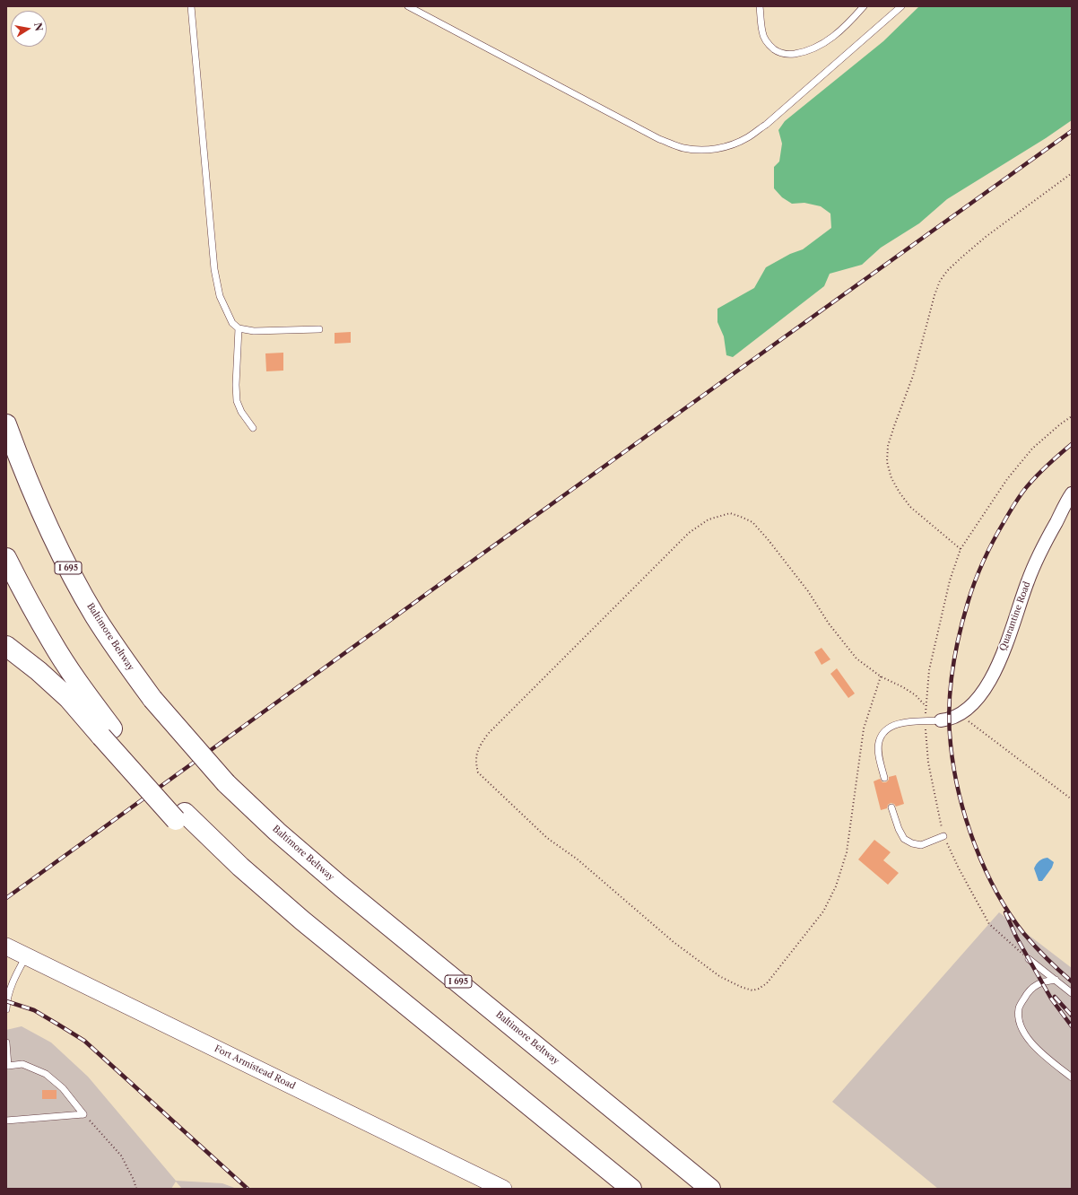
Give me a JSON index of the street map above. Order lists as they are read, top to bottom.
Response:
{
  "streets": {
    "highway": ["I 695", "Baltimore Beltway"],
    "street": ["Quarantine Road", "Fort Armistead Road"]
  },
  "north": "right"
}
